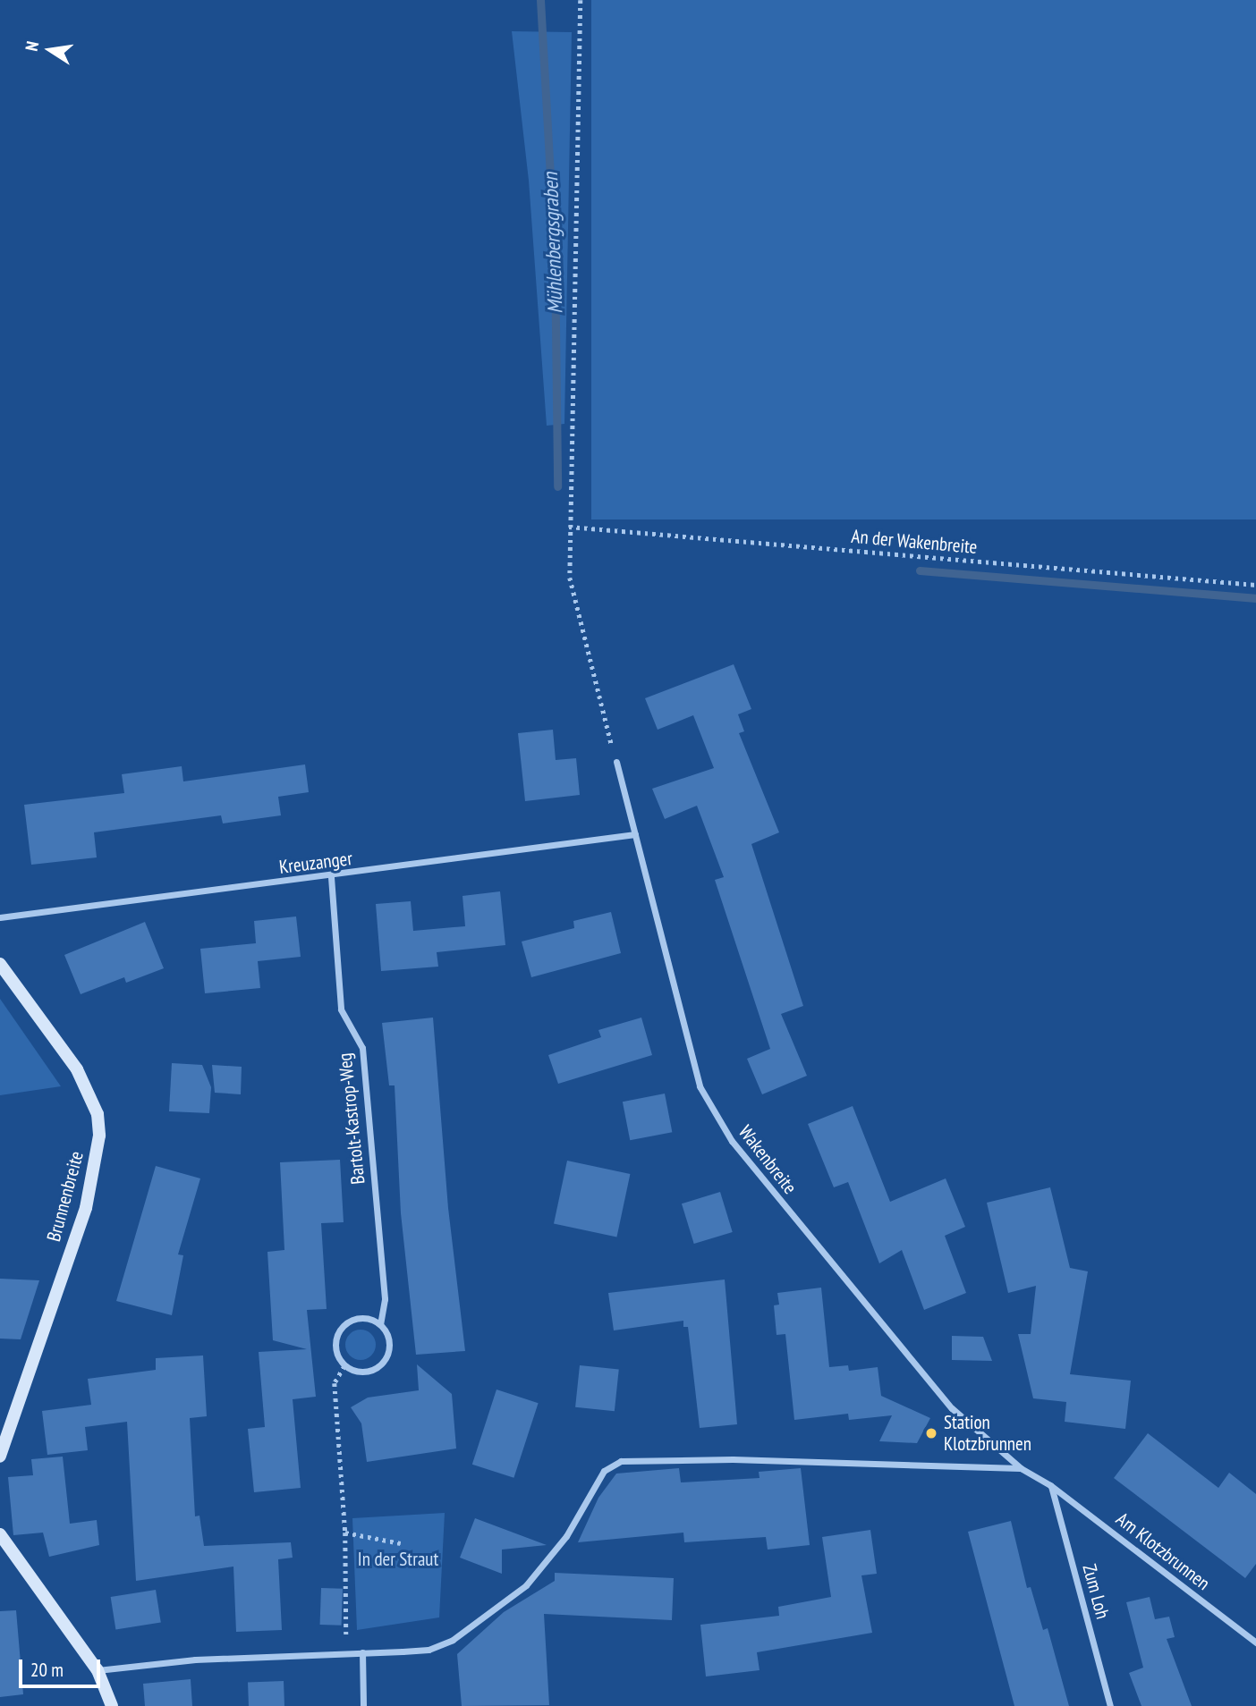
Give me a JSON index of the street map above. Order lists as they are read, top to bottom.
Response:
{
  "streets": {
    "street": [
      "Kreuzanger",
      "Bartolt-Kastrop-Weg",
      "Wakenbreite",
      "Brunnenbreite",
      "Am Klotzbrunnen",
      "Zum Loh"
    ],
    "path": ["An der Wakenbreite"]
  },
  "crossings": [
    ["Kreuzanger", "Bartolt-Kastrop-Weg"],
    ["Kreuzanger", "Wakenbreite"],
    ["Wakenbreite", "Am Klotzbrunnen"],
    ["Wakenbreite", "Zum Loh"],
    ["Am Klotzbrunnen", "Zum Loh"]
  ],
  "water": ["Mühlenbergsgraben"],
  "parks": ["In der Straut"],
  "places": ["Station Klotzbrunnen"],
  "scale_bar": "20 m",
  "north": "left"
}
